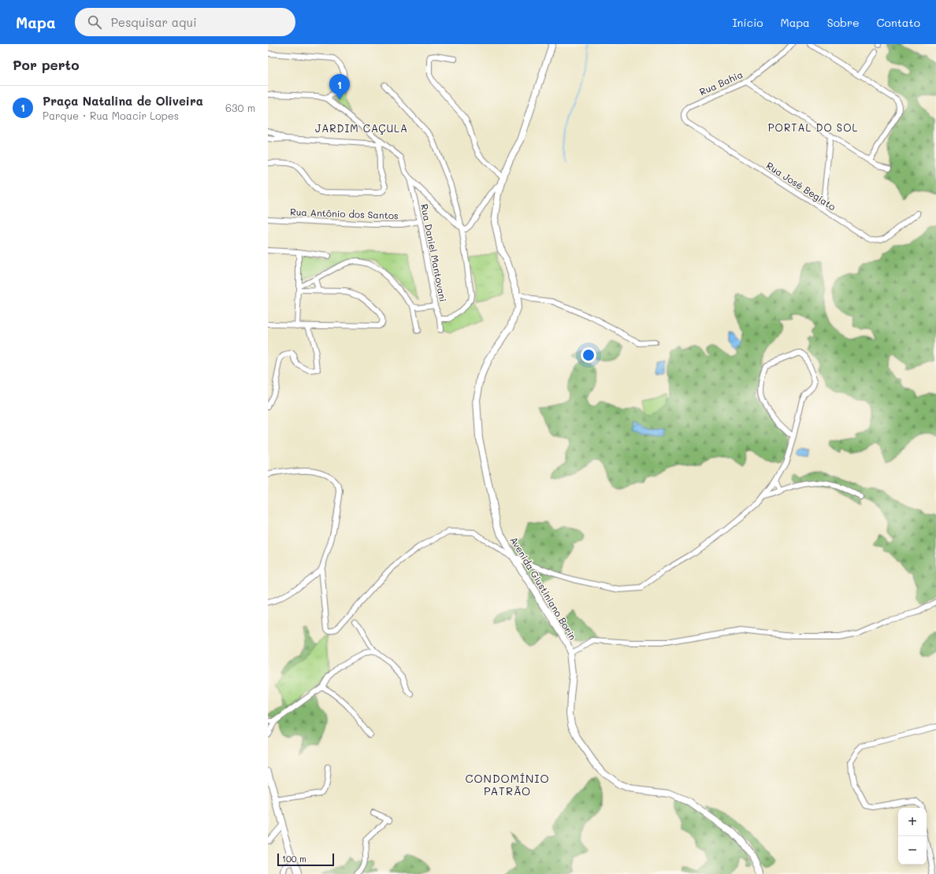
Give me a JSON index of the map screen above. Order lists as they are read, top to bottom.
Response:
{
  "streets": {
    "main road": ["Avenida Giustiniano Borin"],
    "street": [
      "Rua Bahia",
      "Rua José Begiato",
      "Rua Antônio dos Santos",
      "Rua Daniel Mantovani"
    ]
  },
  "crossings": [
    ["Rua Bahia", "Rua José Begiato"],
    ["Rua Antônio dos Santos", "Rua Daniel Mantovani"]
  ],
  "districts": ["PORTAL DO SOL", "JARDIM CAÇULA", "CONDOMÍNIO PATRÃO"],
  "scale_bar": "100 m",
  "page": {
    "header": "Mapa",
    "search": "Pesquisar aqui",
    "nav": [
      "Início",
      "Mapa",
      "Sobre",
      "Contato"
    ],
    "heading": "Por perto",
    "pins": "1",
    "list": [
      {
        "mark": "1",
        "name": "Praça Natalina de Oliveira",
        "note": "Parque · Rua Moacir Lopes",
        "value": "630 m"
      }
    ],
    "map_buttons": ["+", "−"],
    "scale": "100 m"
  }
}
